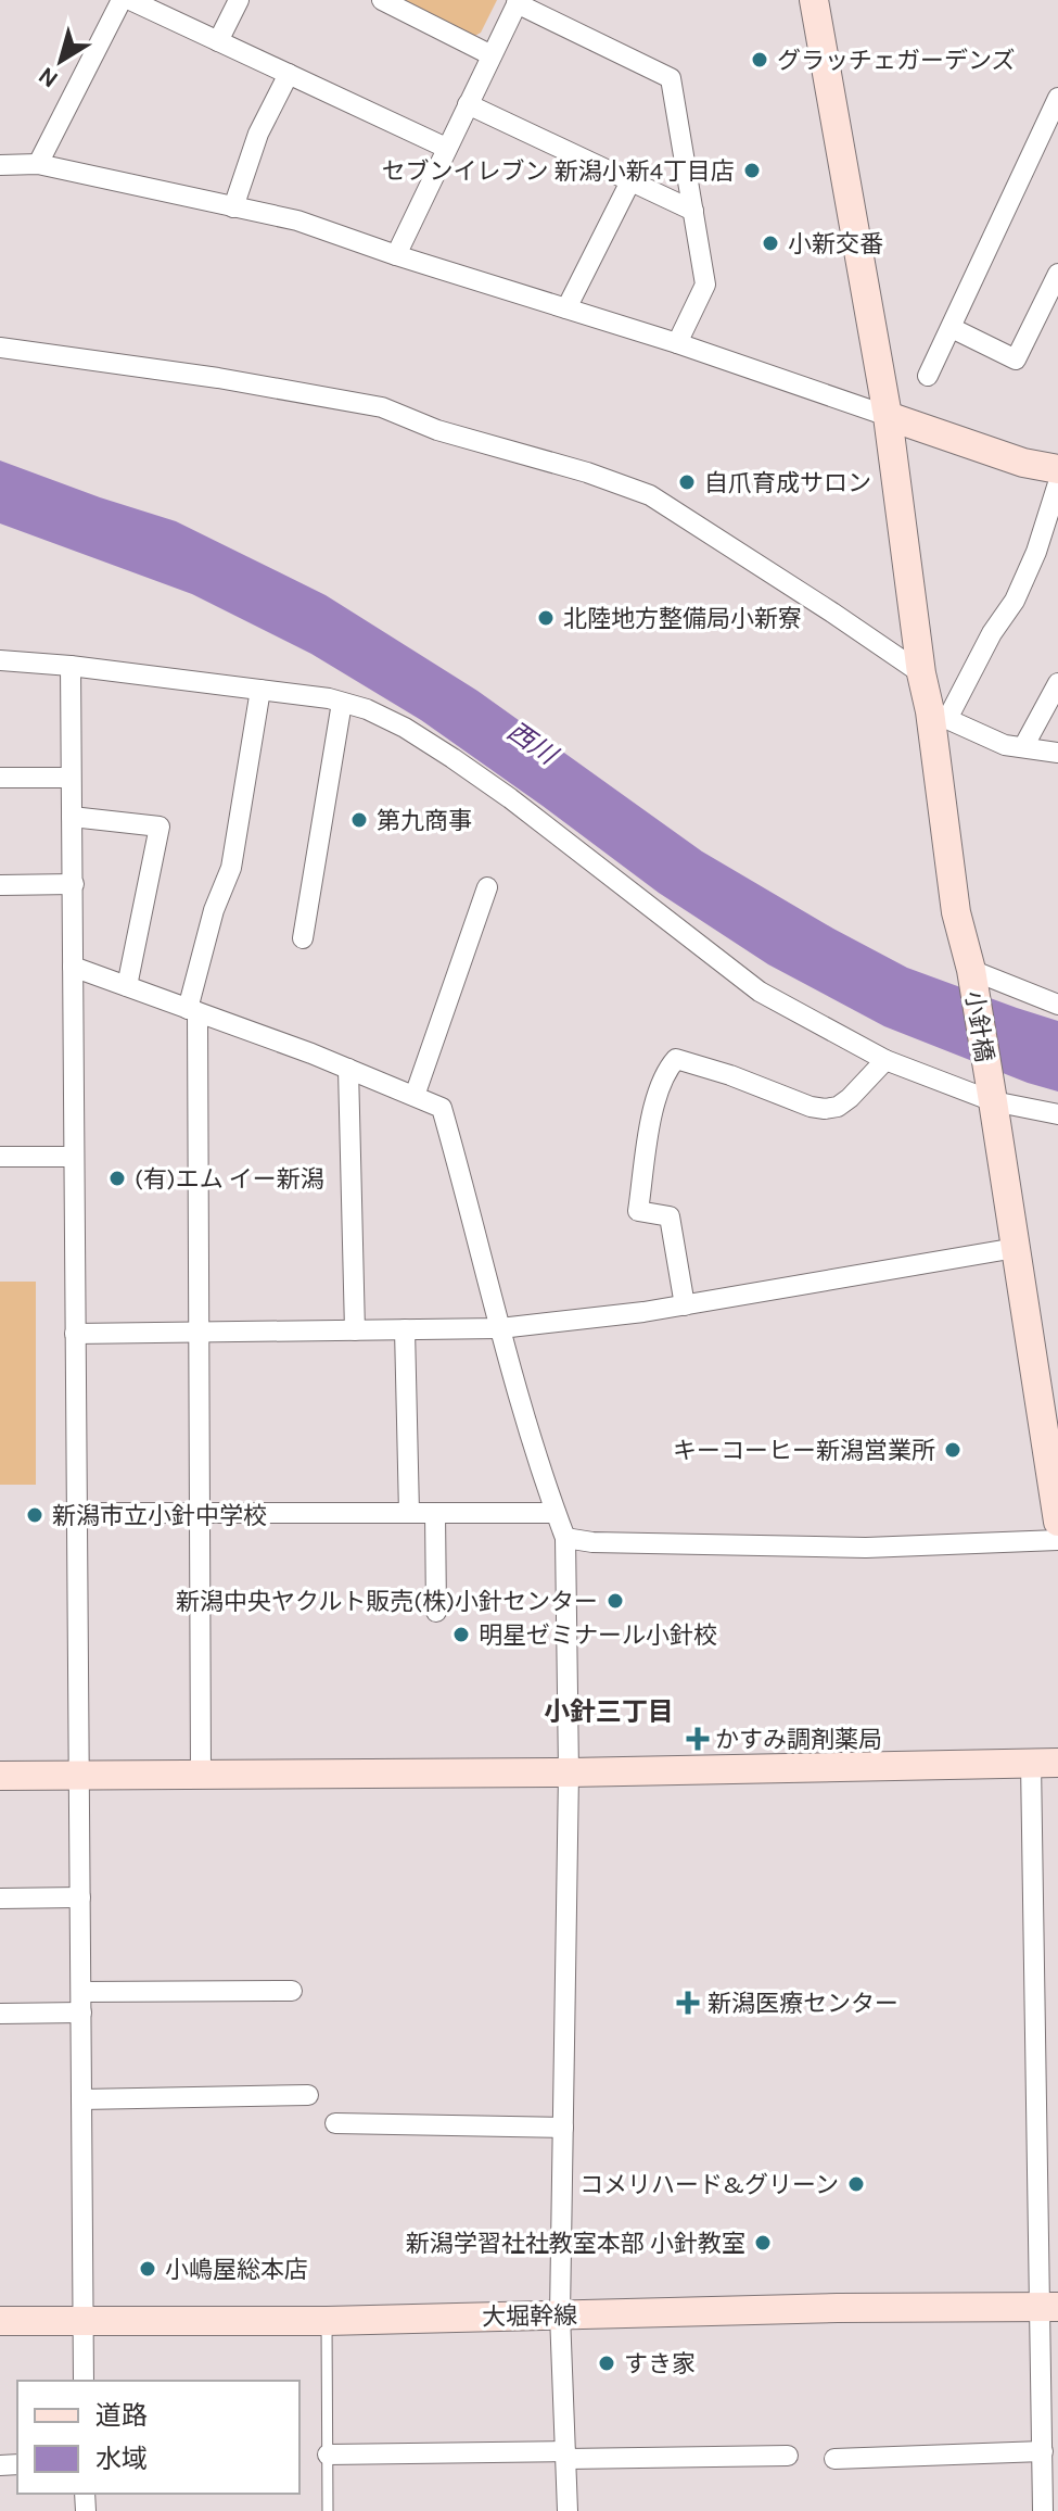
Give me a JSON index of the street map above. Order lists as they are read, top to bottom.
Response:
{
  "streets": {
    "street": ["小針橋", "大堀幹線"]
  },
  "districts": ["小針三丁目"],
  "water": ["西川"],
  "places": {
    "other": [
      "グラッチェガーデンズ",
      "セブンイレブン 新潟小新4丁目店",
      "小新交番",
      "自爪育成サロン",
      "北陸地方整備局小新寮",
      "第九商事",
      "(有)エム イー新潟",
      "キーコーヒー新潟営業所",
      "新潟市立小針中学校",
      "新潟中央ヤクルト販売(株)小針センター",
      "明星ゼミナール小針校",
      "コメリハード&グリーン",
      "新潟学習社社教室本部 小針教室",
      "小嶋屋総本店",
      "すき家"
    ],
    "health": ["かすみ調剤薬局", "新潟医療センター"]
  },
  "legend": ["道路", "水域"],
  "north": "bottom left"
}
